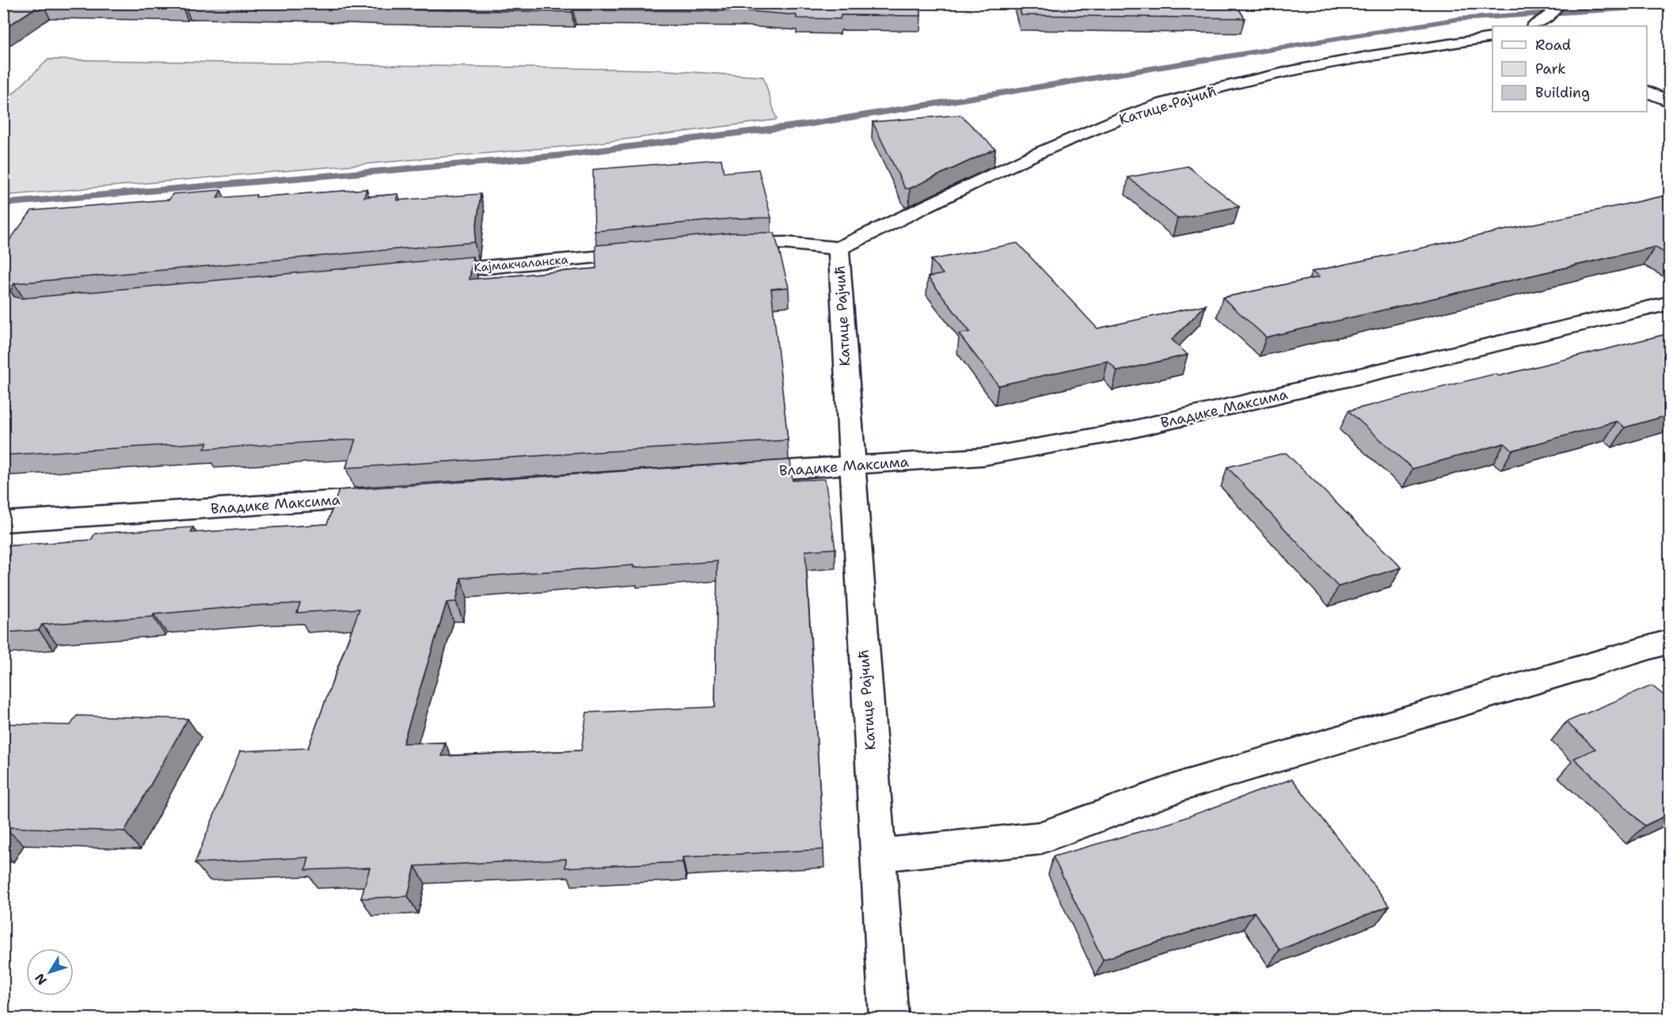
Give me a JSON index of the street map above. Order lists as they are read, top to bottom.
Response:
{
  "streets": {
    "street": ["Катице Рајчић", "Кајмакчаланска", "Владике Максима"]
  },
  "crossings": [
    ["Катице Рајчић", "Владике Максима"]
  ],
  "legend": ["Road", "Park", "Building"],
  "north": "bottom left"
}
